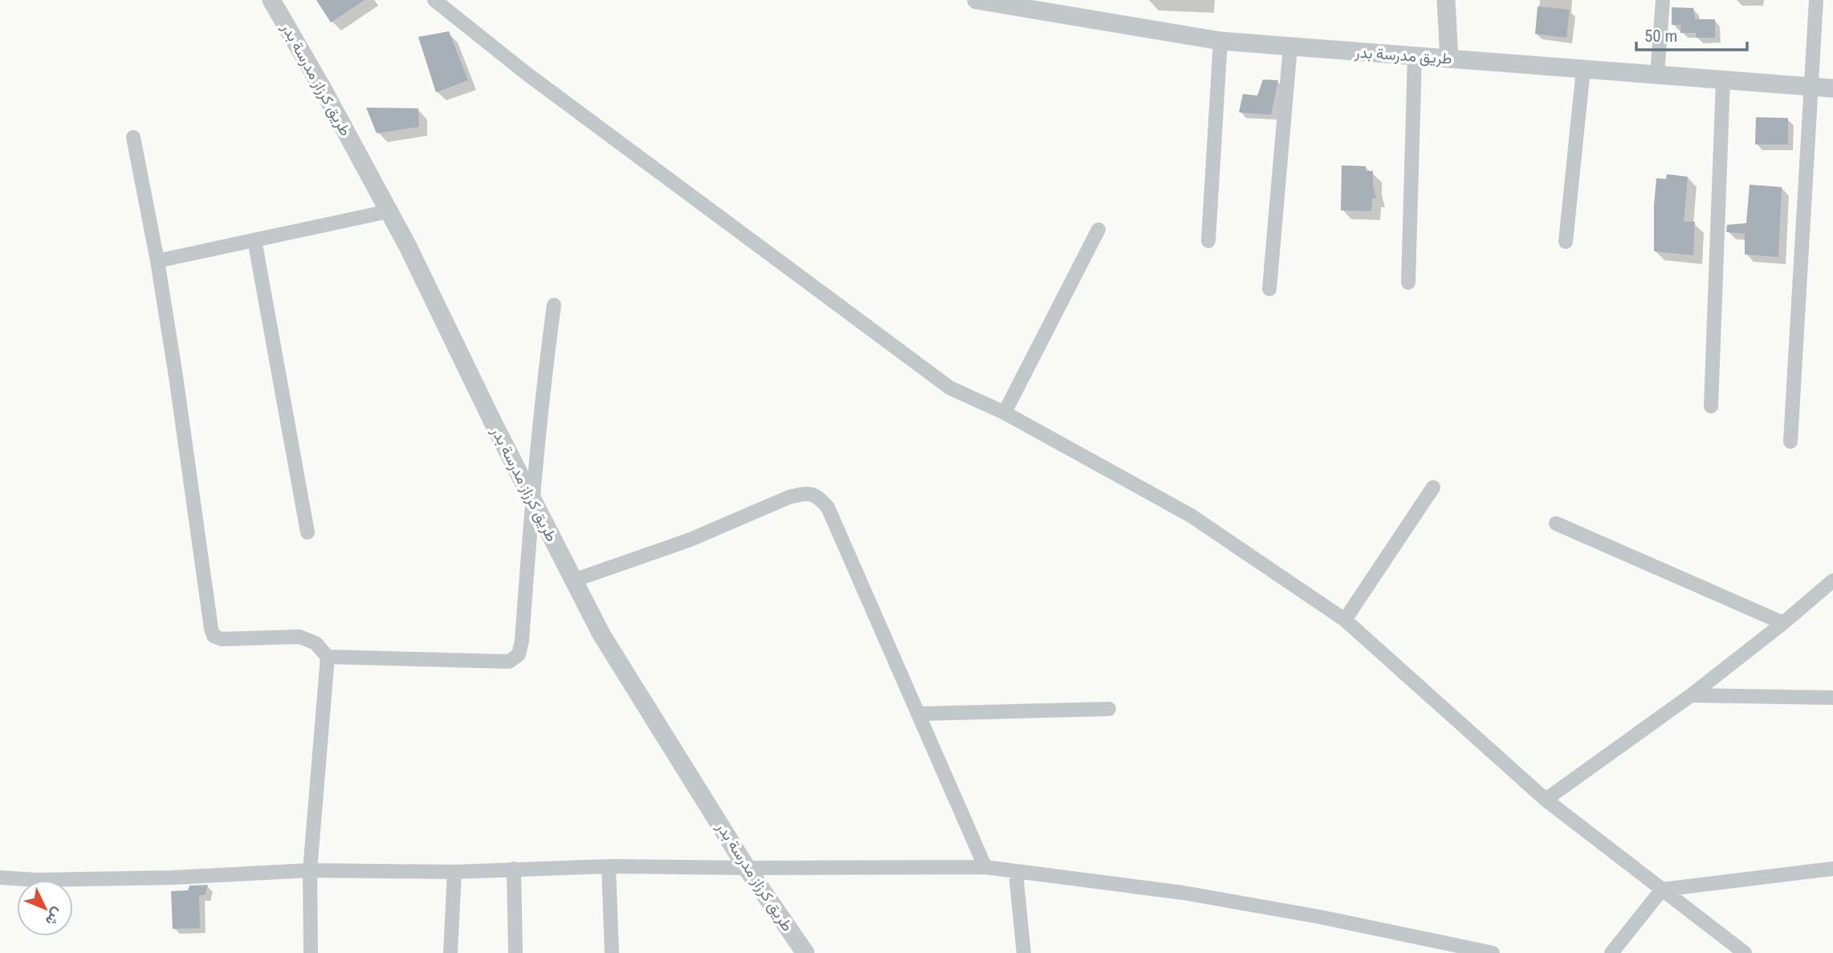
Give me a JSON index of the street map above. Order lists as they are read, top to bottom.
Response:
{
  "streets": {
    "street": ["طريق مدرسة بدر", "طريق كرزاز مدرسة بدر"]
  },
  "scale_bar": "50 m",
  "north": "bottom right"
}
